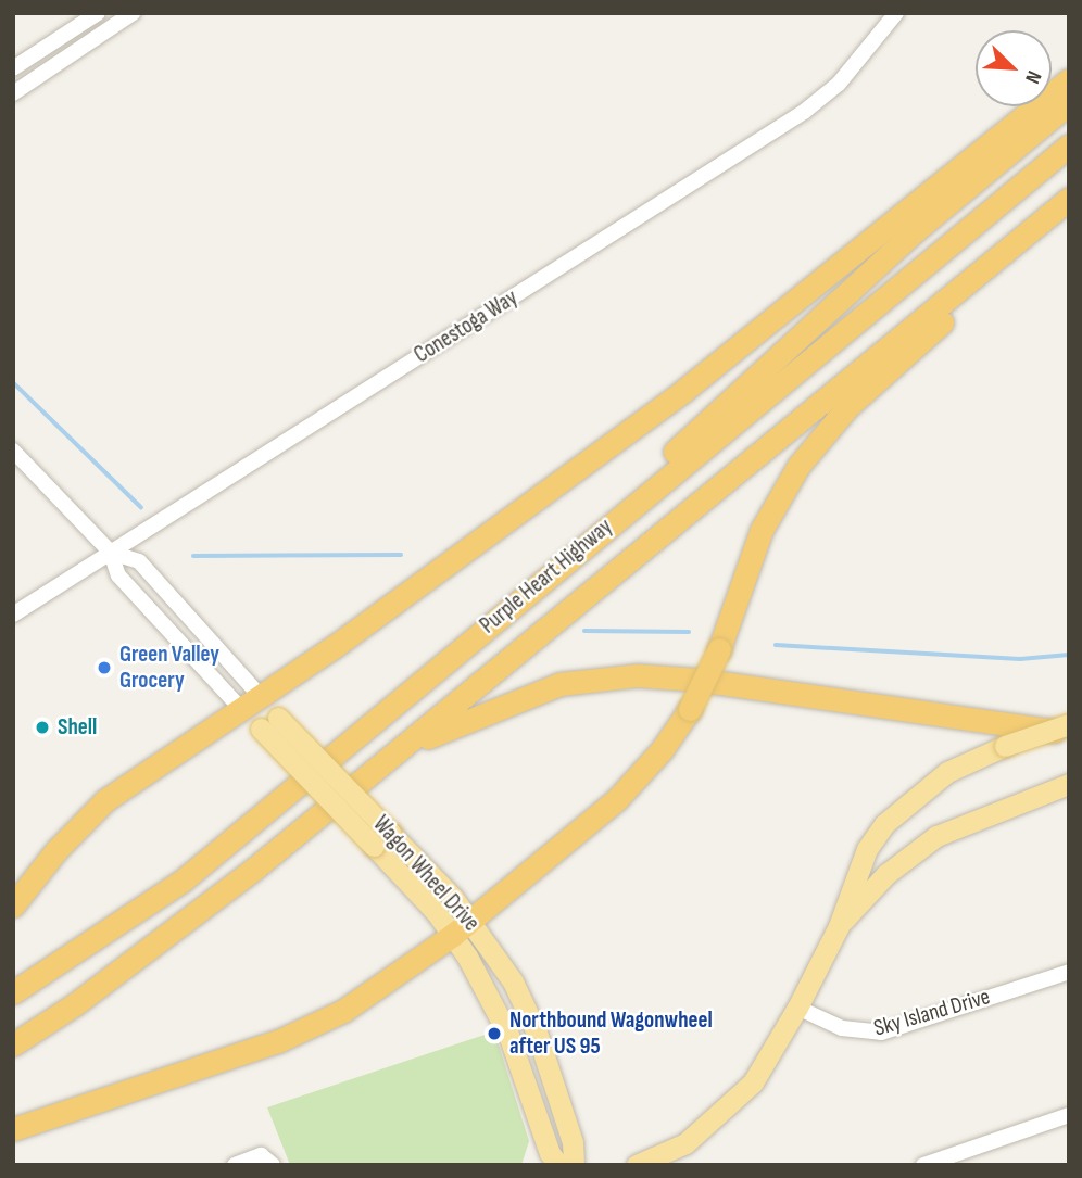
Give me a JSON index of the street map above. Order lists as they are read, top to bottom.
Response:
{
  "streets": {
    "highway": ["Purple Heart Highway"],
    "main road": ["Wagon Wheel Drive"],
    "street": ["Conestoga Way", "Sky Island Drive"]
  },
  "places": ["Green Valley Grocery", "Shell", "Northbound Wagonwheel after US 95"],
  "north": "bottom right"
}
